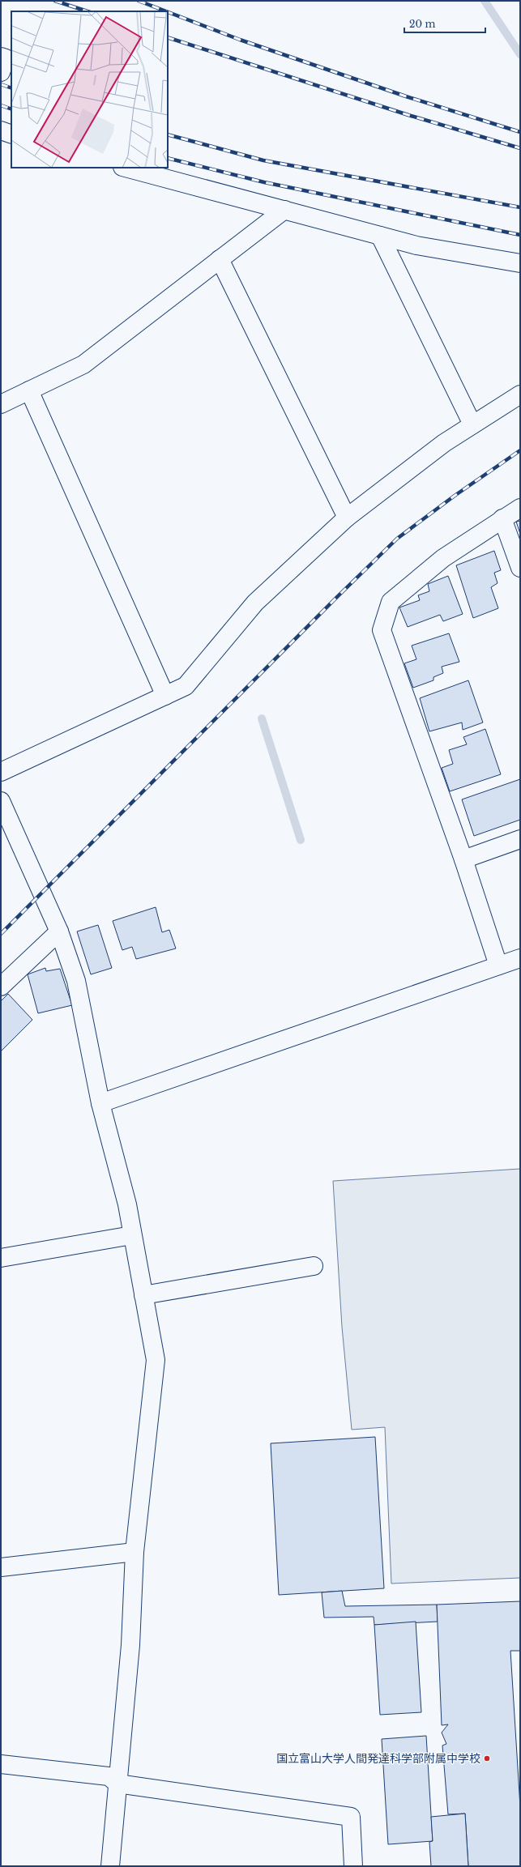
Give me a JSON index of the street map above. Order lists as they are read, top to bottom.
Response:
{
  "places": ["国立富山大学人間発達科学部附属中学校"],
  "scale_bar": "20 m"
}
